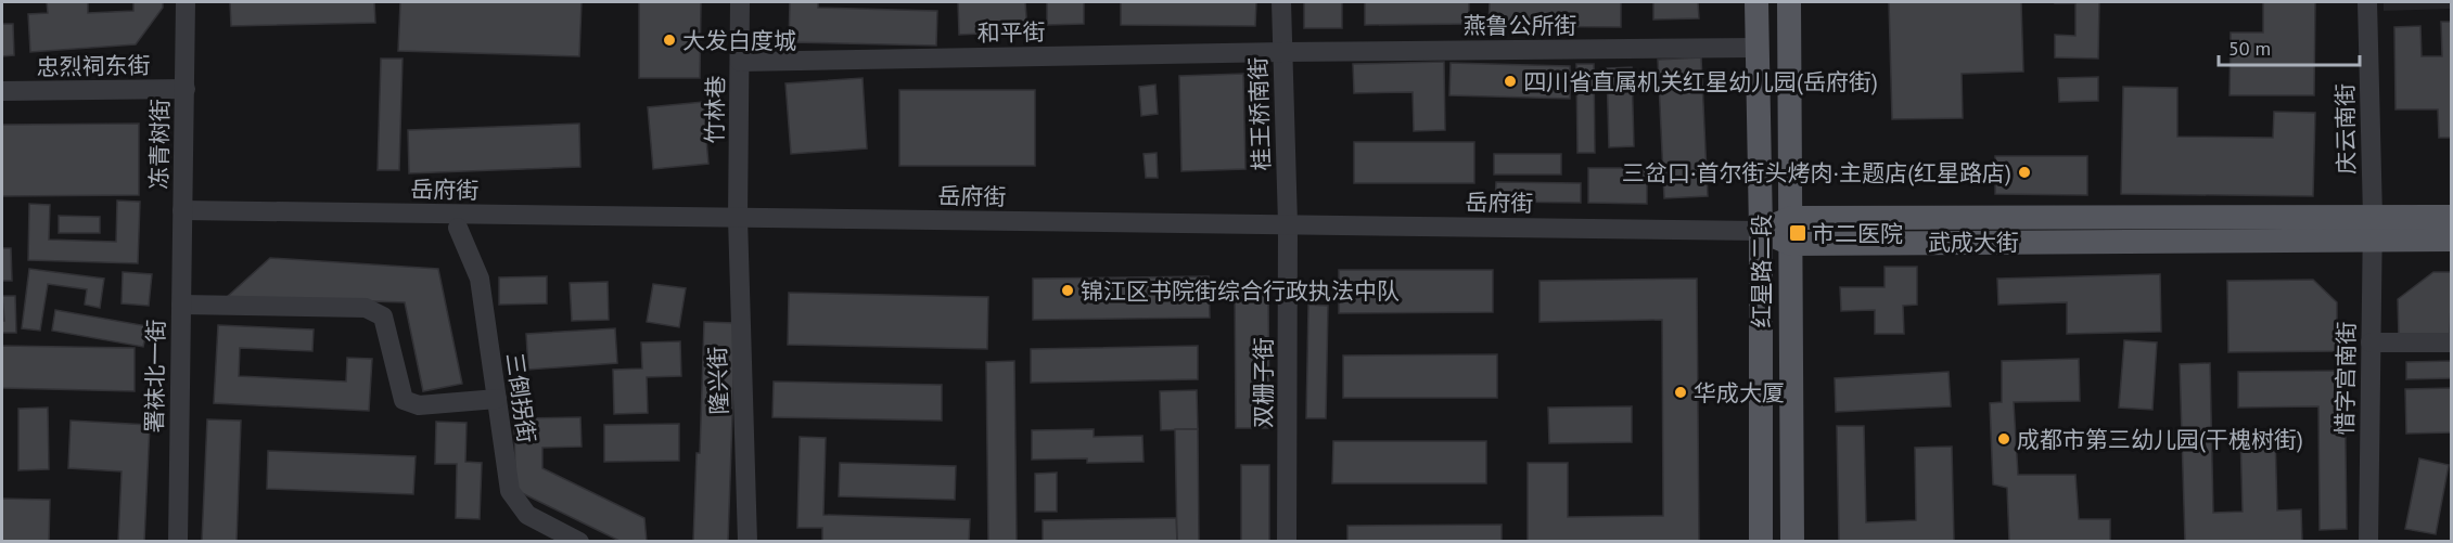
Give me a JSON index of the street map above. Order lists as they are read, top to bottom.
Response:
{
  "streets": {
    "main road": ["武成大街", "红星路二段"],
    "street": [
      "燕鲁公所街",
      "和平街",
      "忠烈祠东街",
      "竹林巷",
      "桂王桥南街",
      "庆云南街",
      "冻青树街",
      "岳府街",
      "署袜北一街",
      "惜字宫南街",
      "隆兴街",
      "双栅子街",
      "三倒拐街"
    ]
  },
  "crossings": [
    ["燕鲁公所街", "和平街"],
    ["燕鲁公所街", "桂王桥南街"],
    ["燕鲁公所街", "红星路二段"],
    ["和平街", "竹林巷"],
    ["和平街", "桂王桥南街"],
    ["忠烈祠东街", "冻青树街"],
    ["竹林巷", "岳府街"],
    ["竹林巷", "隆兴街"],
    ["桂王桥南街", "岳府街"],
    ["桂王桥南街", "双栅子街"],
    ["庆云南街", "武成大街"],
    ["庆云南街", "惜字宫南街"],
    ["冻青树街", "岳府街"],
    ["冻青树街", "署袜北一街"],
    ["岳府街", "武成大街"],
    ["岳府街", "红星路二段"],
    ["岳府街", "署袜北一街"],
    ["岳府街", "隆兴街"],
    ["岳府街", "双栅子街"],
    ["武成大街", "红星路二段"],
    ["武成大街", "惜字宫南街"]
  ],
  "places": {
    "other": [
      "大发白度城",
      "四川省直属机关红星幼儿园(岳府街)",
      "三岔口·首尔街头烤肉·主题店(红星路店)",
      "锦江区书院街综合行政执法中队",
      "华成大厦",
      "成都市第三幼儿园(干槐树街)"
    ],
    "transit": ["市二医院"]
  },
  "scale_bar": "50 m"
}
